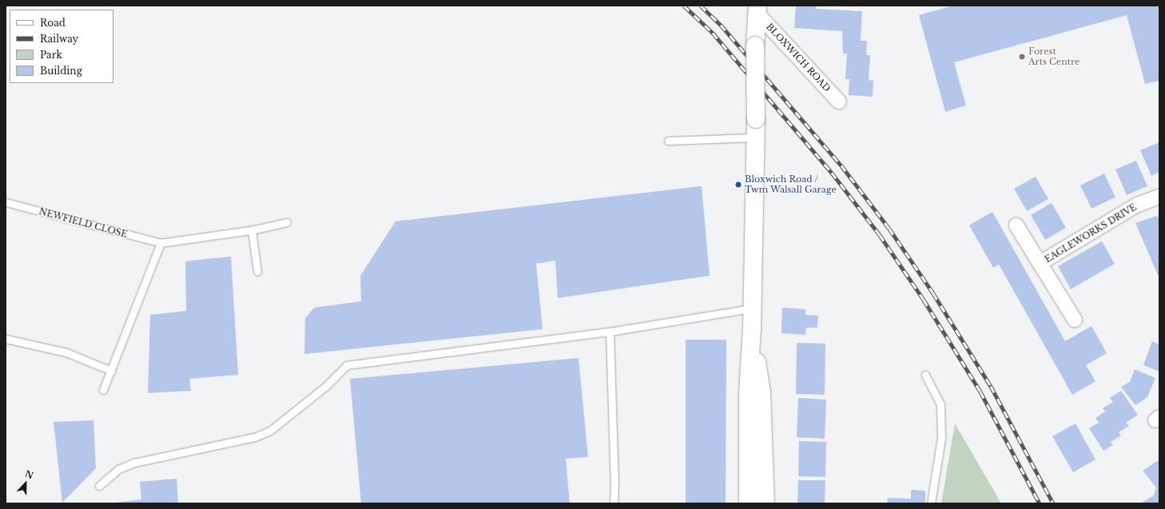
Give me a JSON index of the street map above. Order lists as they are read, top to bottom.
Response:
{
  "streets": {
    "main road": ["BLOXWICH ROAD"],
    "street": ["EAGLEWORKS DRIVE"],
    "lane": ["NEWFIELD CLOSE"]
  },
  "places": ["Forest Arts Centre", "Bloxwich Road / Twm Walsall Garage"],
  "legend": [
    "Road",
    "Railway",
    "Park",
    "Building"
  ],
  "north": "top"
}
